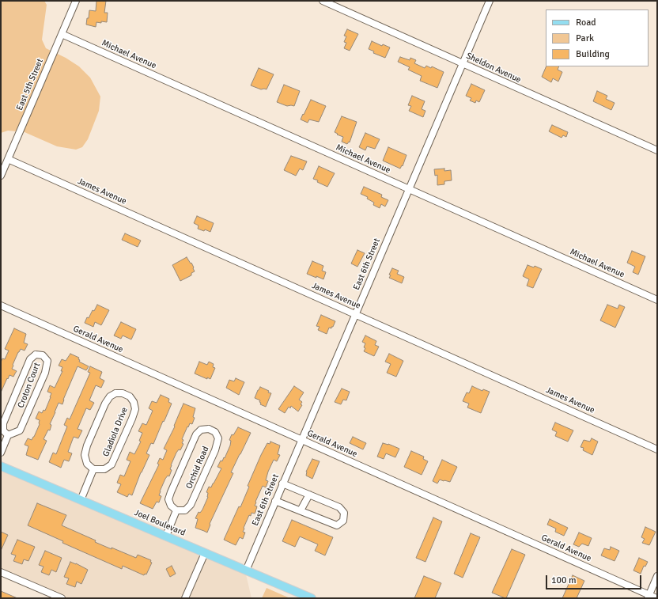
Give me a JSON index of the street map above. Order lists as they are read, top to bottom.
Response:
{
  "streets": {
    "main road": ["Joel Boulevard"],
    "street": [
      "Michael Avenue",
      "Sheldon Avenue",
      "East 5th Street",
      "James Avenue",
      "East 6th Street",
      "Gerald Avenue",
      "Croton Court",
      "Gladiola Drive",
      "Orchid Road"
    ]
  },
  "crossings": [
    ["Michael Avenue", "East 5th Street"],
    ["Michael Avenue", "East 6th Street"],
    ["Sheldon Avenue", "East 6th Street"],
    ["East 5th Street", "James Avenue"],
    ["James Avenue", "East 6th Street"],
    ["East 6th Street", "Gerald Avenue"],
    ["East 6th Street", "Joel Boulevard"]
  ],
  "legend": ["Road", "Park", "Building"],
  "scale_bar": "100 m"
}
